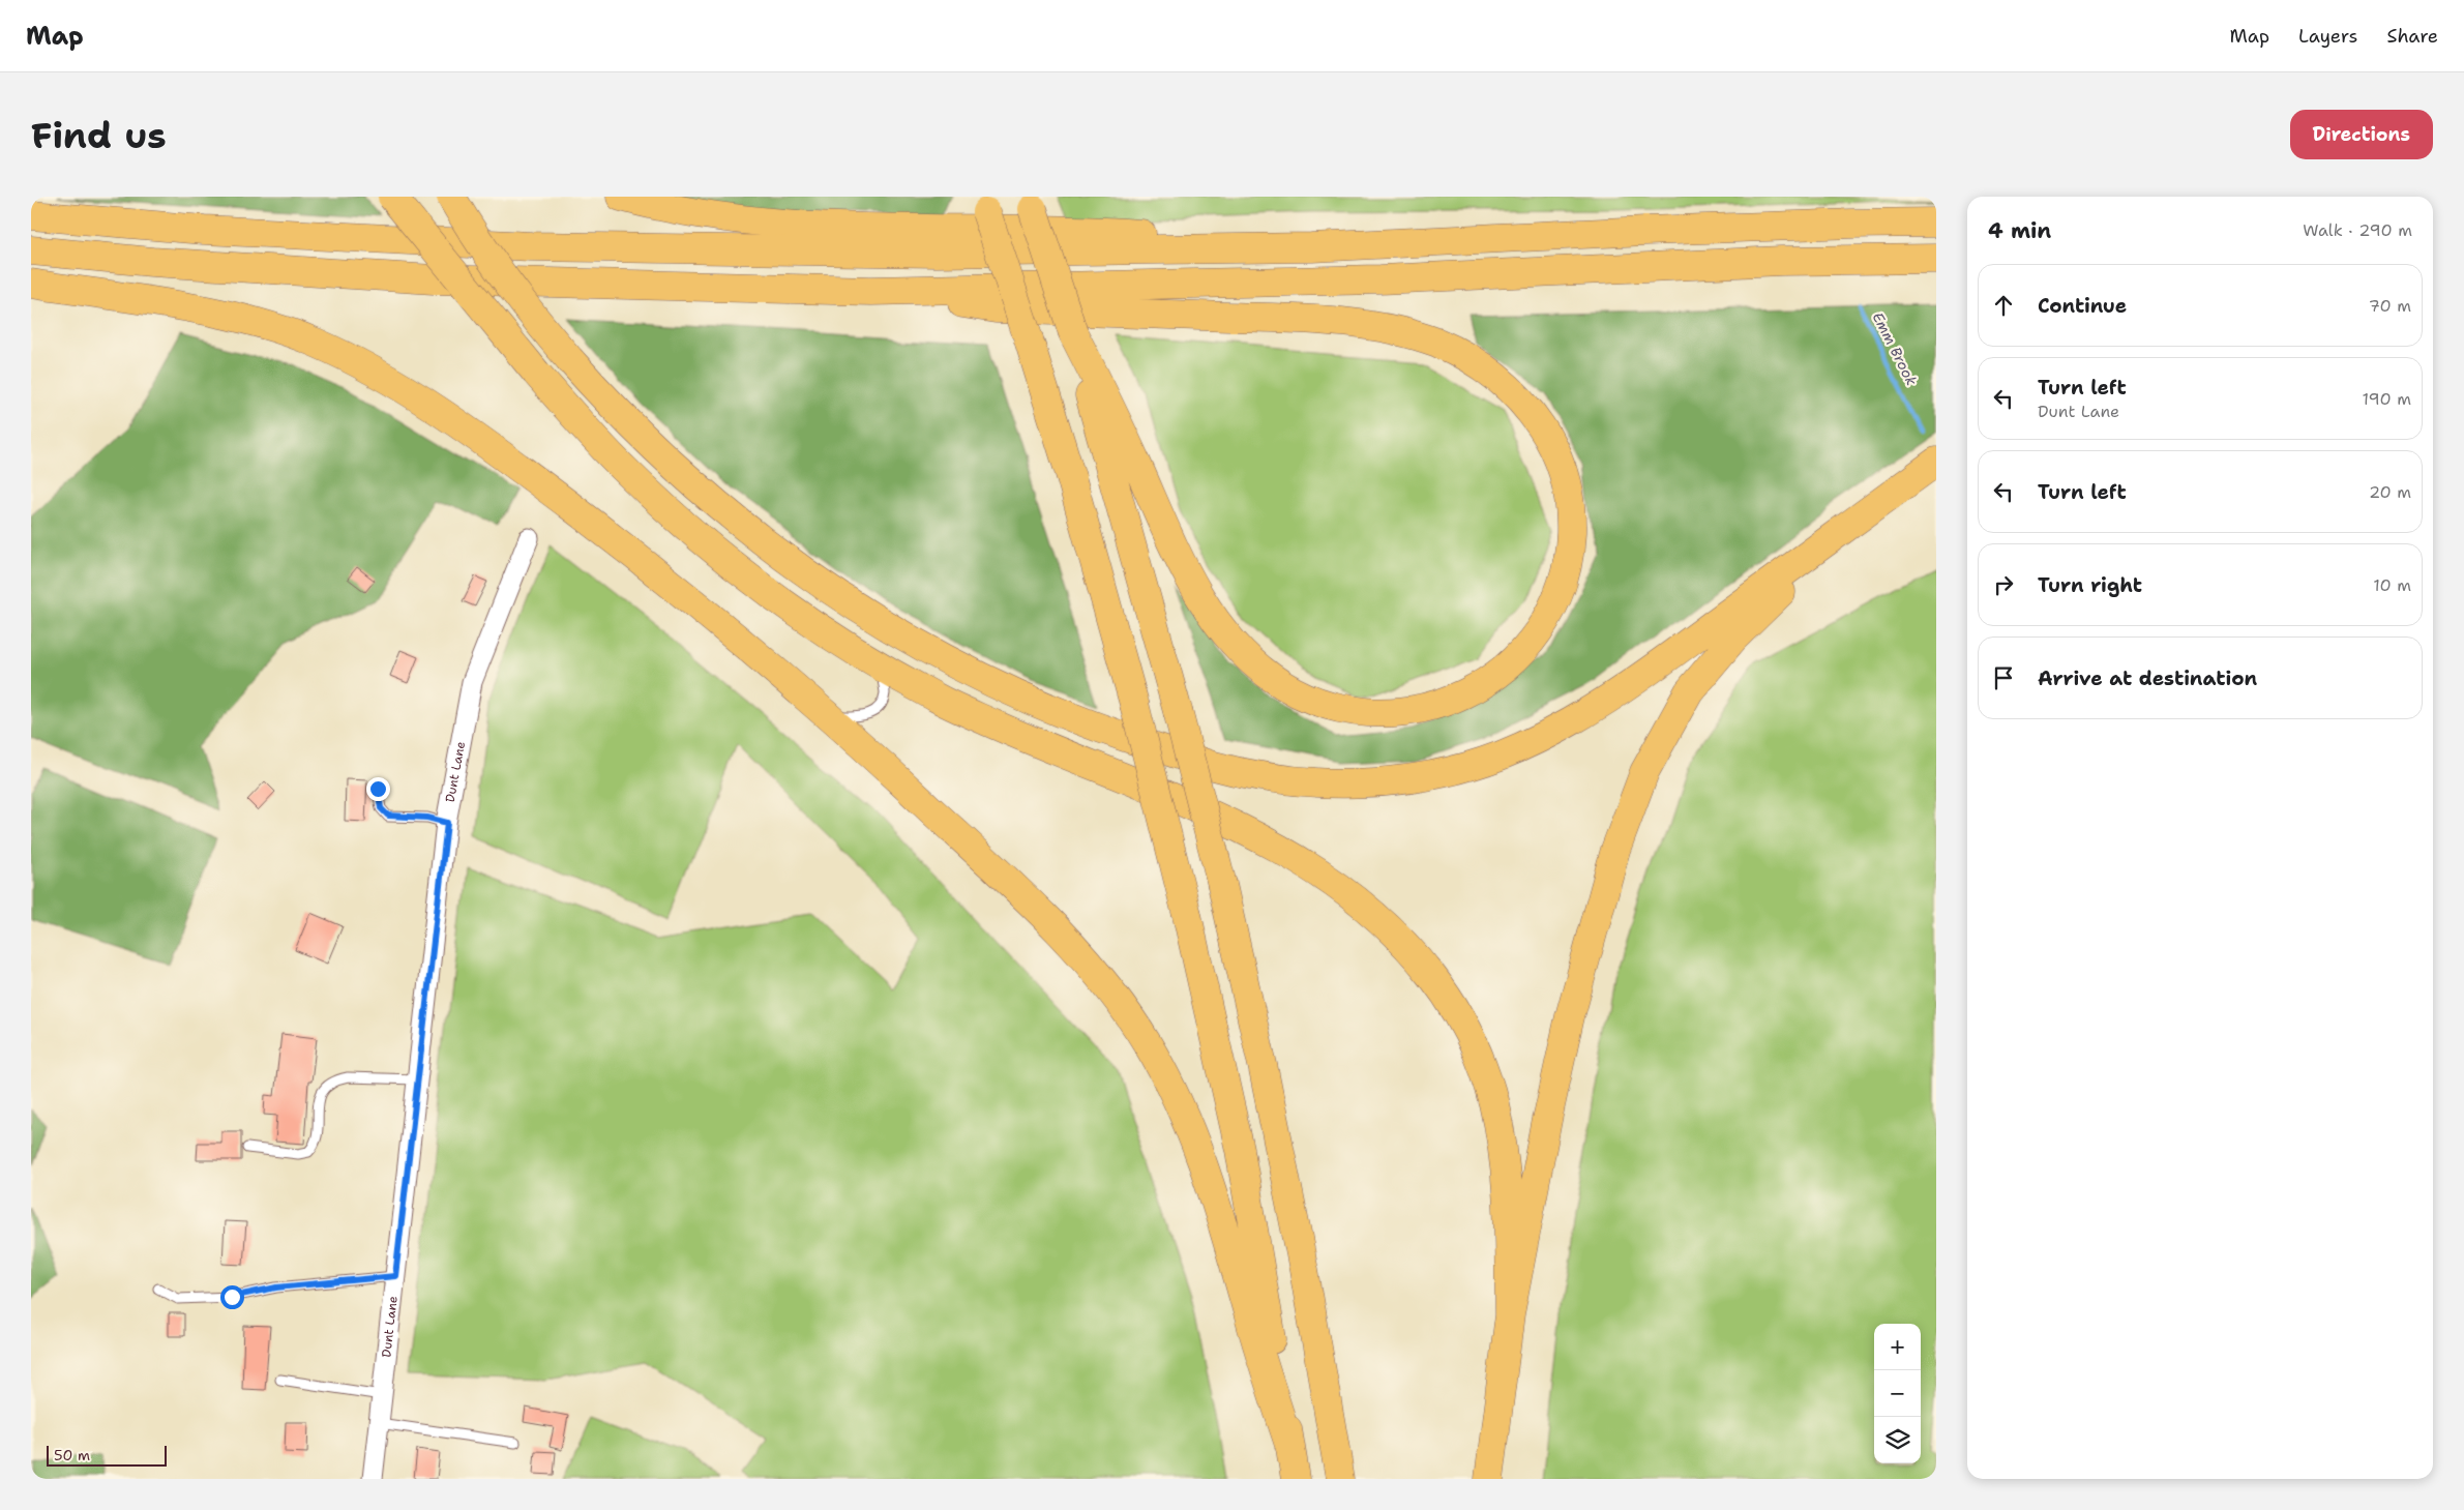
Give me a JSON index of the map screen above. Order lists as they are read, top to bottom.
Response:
{
  "streets": {
    "street": ["Dunt Lane"]
  },
  "water": ["Emm Brook"],
  "scale_bar": "50 m",
  "page": {
    "header": "Map",
    "nav": ["Map", "Layers", "Share"],
    "buttons": "Directions",
    "title": "Find us",
    "heading": ["4 min", "Walk · 290 m"],
    "list": [
      ["Continue", "70 m"],
      ["Turn left", "Dunt Lane", "190 m"],
      ["Turn left", "20 m"],
      ["Turn right", "10 m"],
      "Arrive at destination"
    ],
    "map_buttons": ["+", "−"],
    "scale": "50 m"
  }
}
